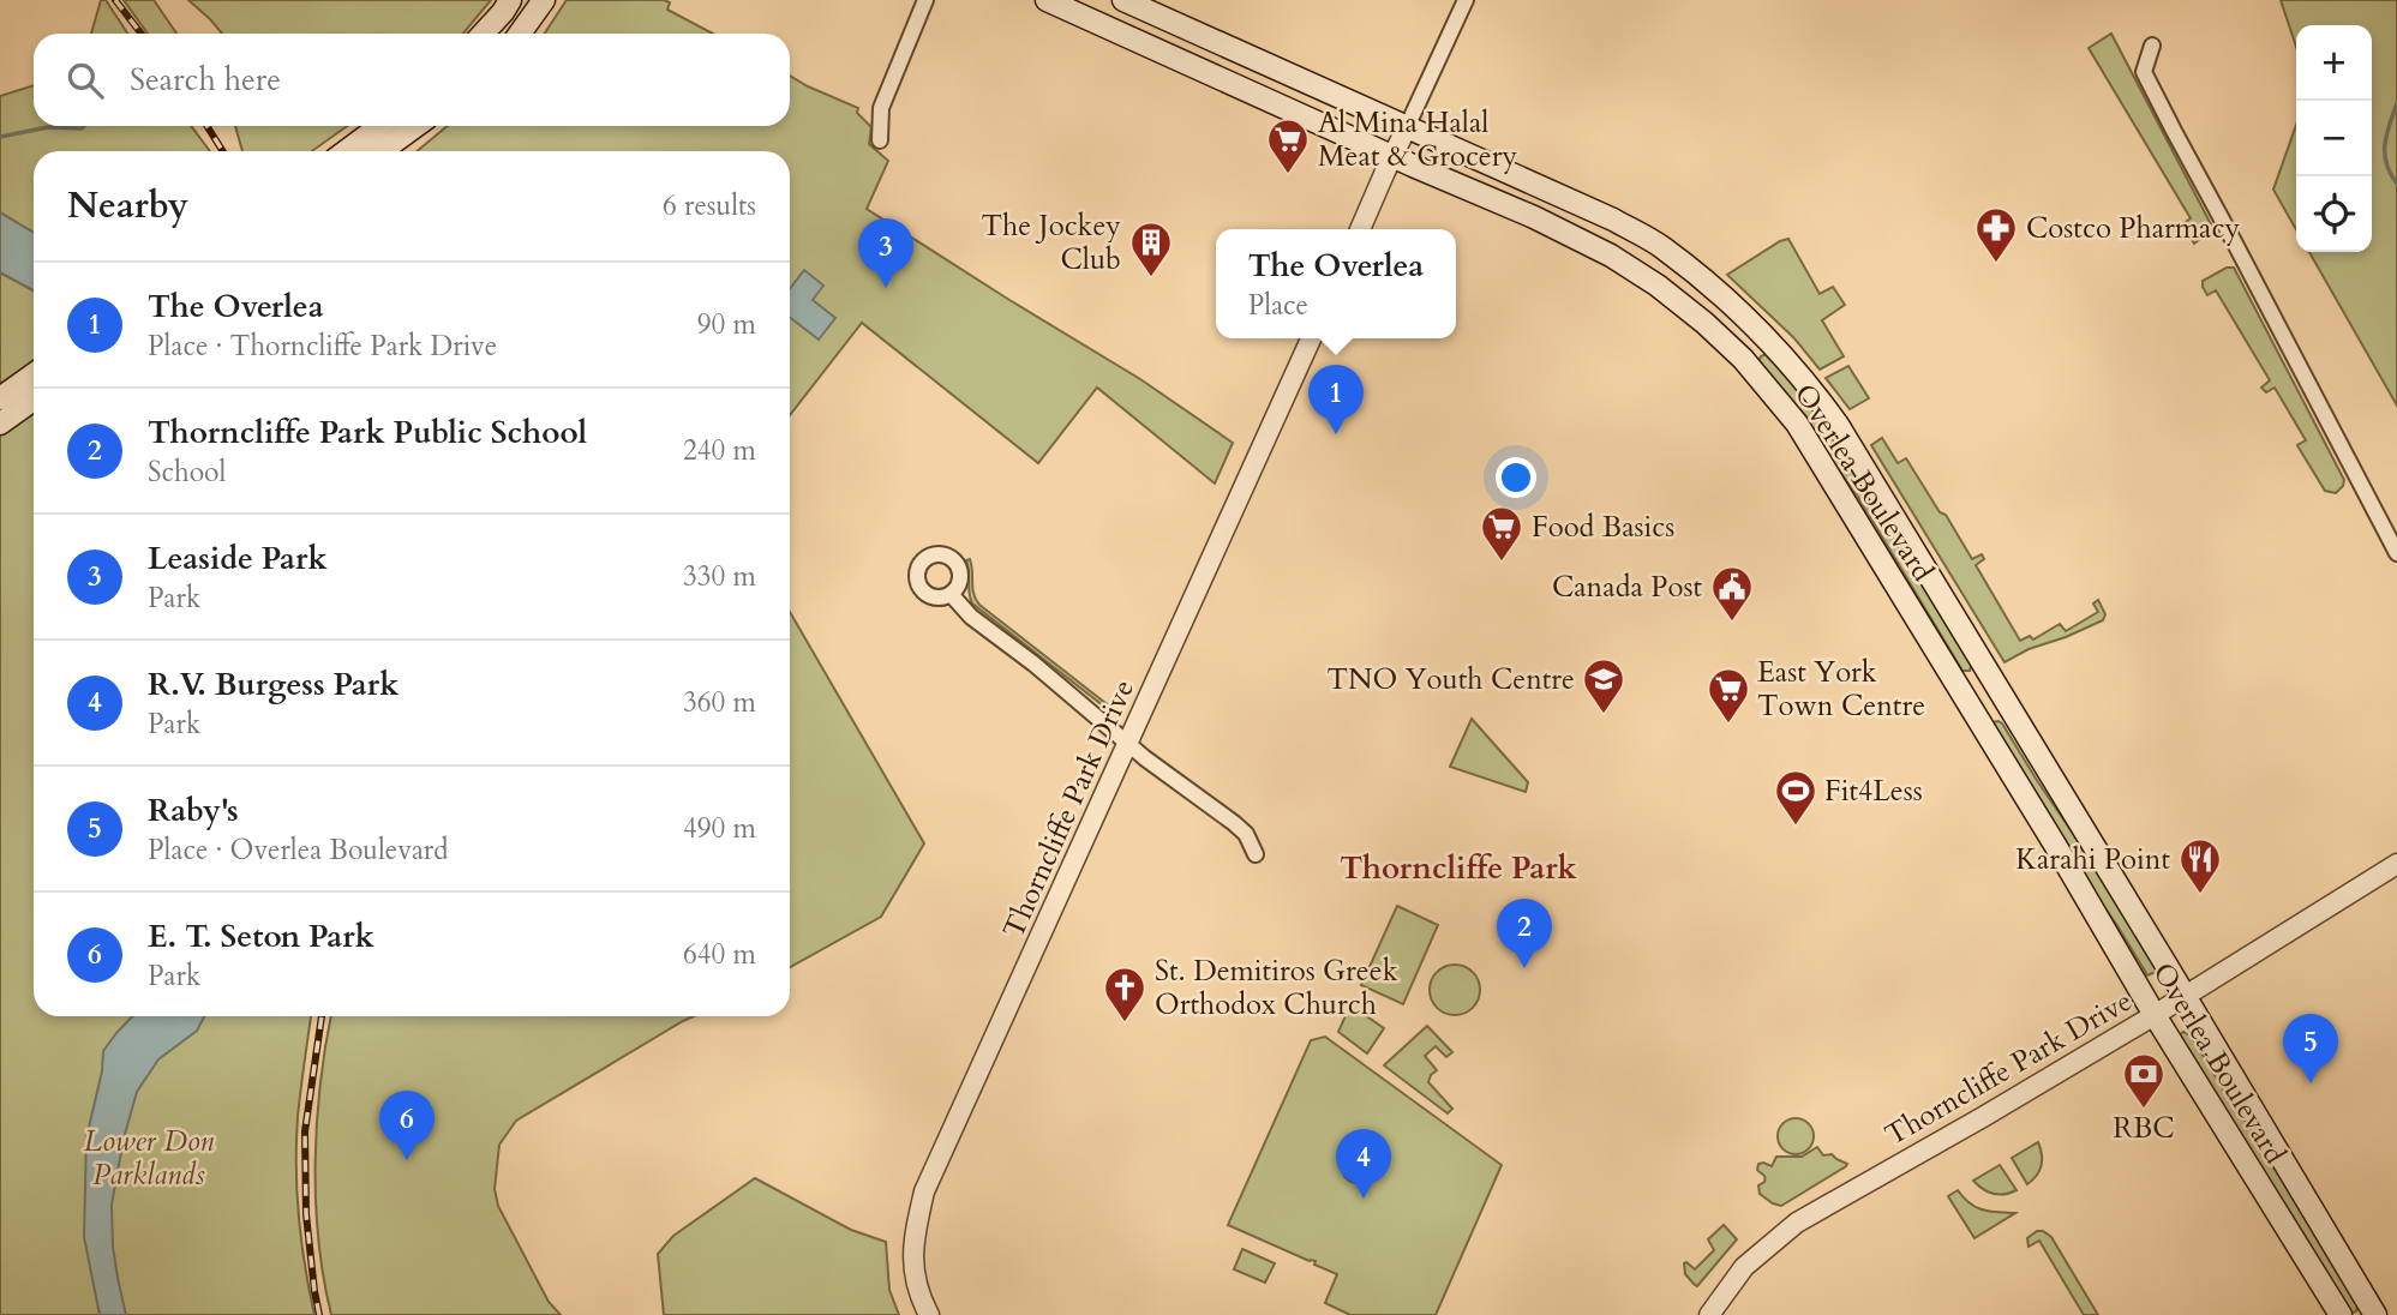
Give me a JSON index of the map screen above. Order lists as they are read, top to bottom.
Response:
{
  "streets": {
    "main road": ["Overlea Boulevard"],
    "street": ["Thorncliffe Park Drive"]
  },
  "crossings": [
    ["Overlea Boulevard", "Thorncliffe Park Drive"]
  ],
  "districts": ["Thorncliffe Park"],
  "parks": ["Lower Don Parklands"],
  "places": {
    "supermarket": ["Al Mina Halal Meat & Grocery", "Food Basics", "East York Town Centre"],
    "pharmacy": ["Costco Pharmacy"],
    "building": ["The Jockey Club"],
    "public building": ["Canada Post"],
    "school or university": ["TNO Youth Centre"],
    "sports": ["Fit4Less"],
    "restaurant": ["Karahi Point"],
    "church": ["St. Demitiros Greek Orthodox Church"],
    "bank": ["RBC"]
  },
  "page": {
    "map_buttons": ["+", "−"],
    "search": "Search here",
    "heading": ["Nearby", "6 results"],
    "pins": [
      "3",
      "1",
      "2",
      "5",
      "6",
      "4"
    ],
    "popup": ["The Overlea", "Place"],
    "list": [
      {
        "mark": "1",
        "name": "The Overlea",
        "note": "Place · Thorncliffe Park Drive",
        "value": "90 m"
      },
      {
        "mark": "2",
        "name": "Thorncliffe Park Public School",
        "note": "School",
        "value": "240 m"
      },
      {
        "mark": "3",
        "name": "Leaside Park",
        "note": "Park",
        "value": "330 m"
      },
      {
        "mark": "4",
        "name": "R.V. Burgess Park",
        "note": "Park",
        "value": "360 m"
      },
      {
        "mark": "5",
        "name": "Raby's",
        "note": "Place · Overlea Boulevard",
        "value": "490 m"
      },
      {
        "mark": "6",
        "name": "E. T. Seton Park",
        "note": "Park",
        "value": "640 m"
      }
    ]
  }
}
